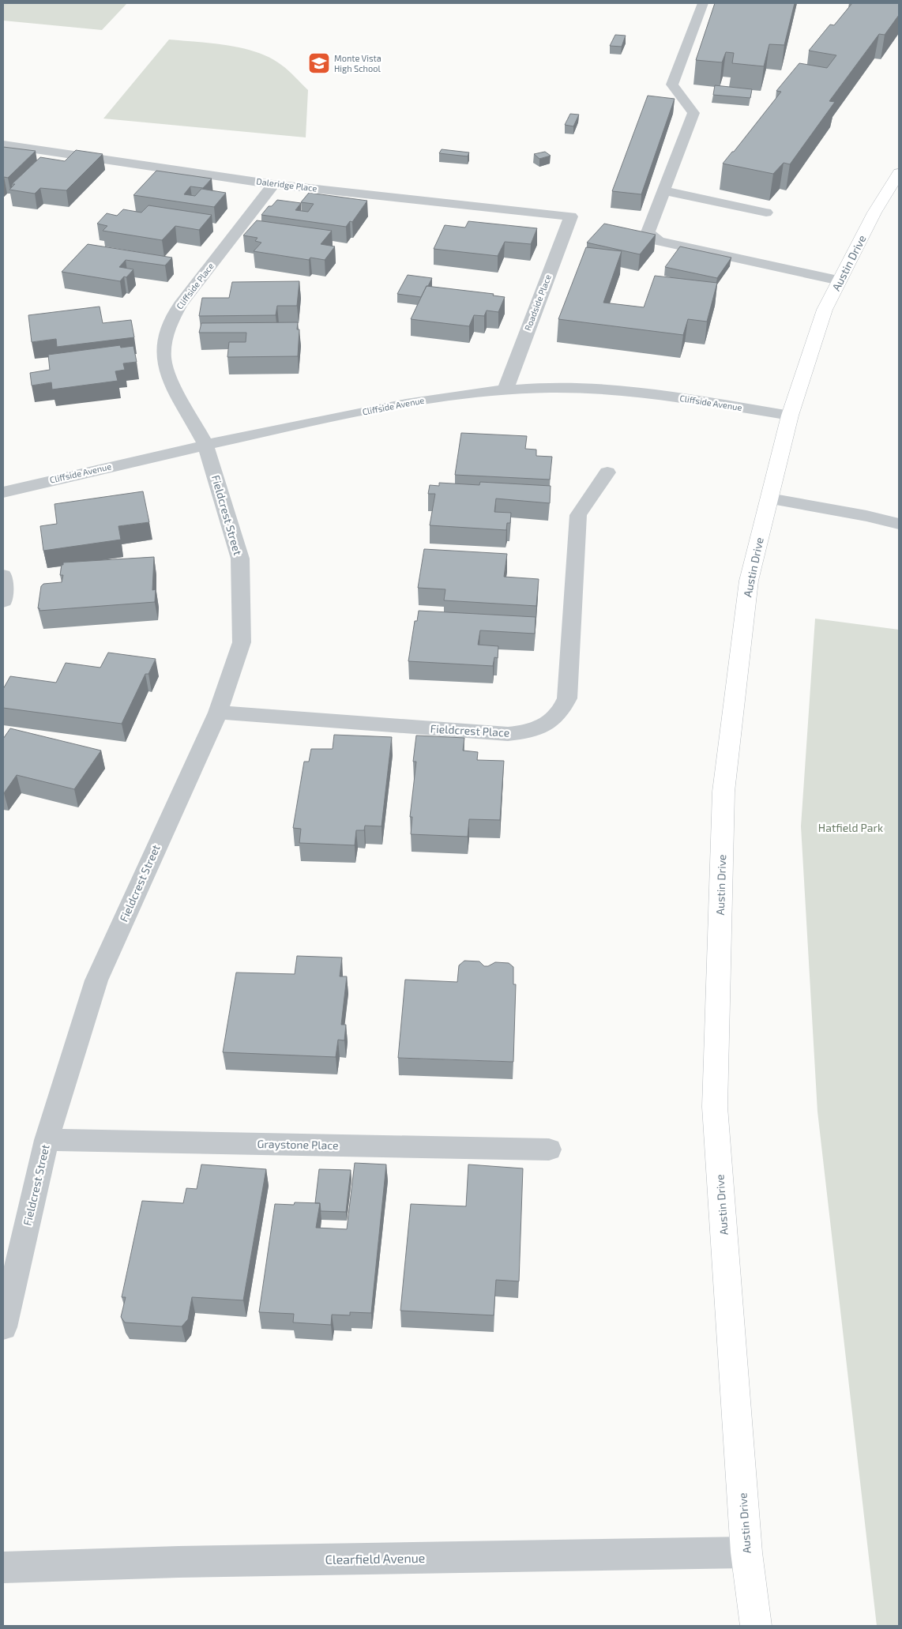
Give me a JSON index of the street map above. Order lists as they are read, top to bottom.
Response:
{
  "streets": {
    "main road": ["Austin Drive"],
    "street": [
      "Daleridge Place",
      "Cliffside Place",
      "Roadside Place",
      "Cliffside Avenue",
      "Fieldcrest Street",
      "Fieldcrest Place",
      "Graystone Place",
      "Clearfield Avenue"
    ]
  },
  "crossings": [
    ["Daleridge Place", "Cliffside Place"],
    ["Daleridge Place", "Roadside Place"],
    ["Austin Drive", "Cliffside Avenue"],
    ["Austin Drive", "Clearfield Avenue"],
    ["Cliffside Place", "Cliffside Avenue"],
    ["Cliffside Place", "Fieldcrest Street"],
    ["Roadside Place", "Cliffside Avenue"],
    ["Cliffside Avenue", "Fieldcrest Street"],
    ["Fieldcrest Street", "Fieldcrest Place"],
    ["Fieldcrest Street", "Graystone Place"]
  ],
  "parks": ["Hatfield Park"],
  "places": {
    "school or university": ["Monte Vista High School"]
  }
}
